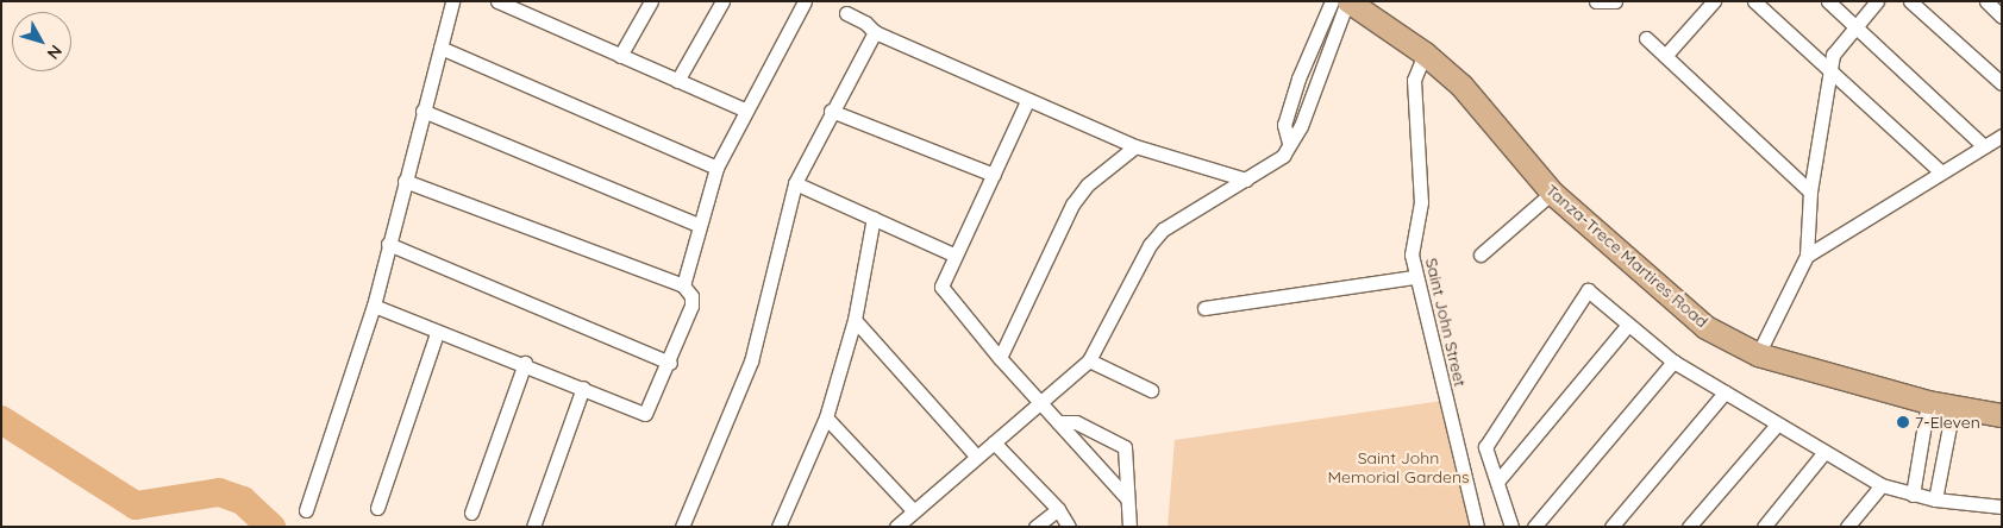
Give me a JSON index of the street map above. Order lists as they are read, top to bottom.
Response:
{
  "streets": {
    "main road": ["Tanza-Trece Martires Road"],
    "street": ["Saint John Street"]
  },
  "crossings": [
    ["Tanza-Trece Martires Road", "Saint John Street"]
  ],
  "parks": ["Saint John Memorial Gardens"],
  "places": ["7-Eleven"],
  "north": "bottom right"
}
